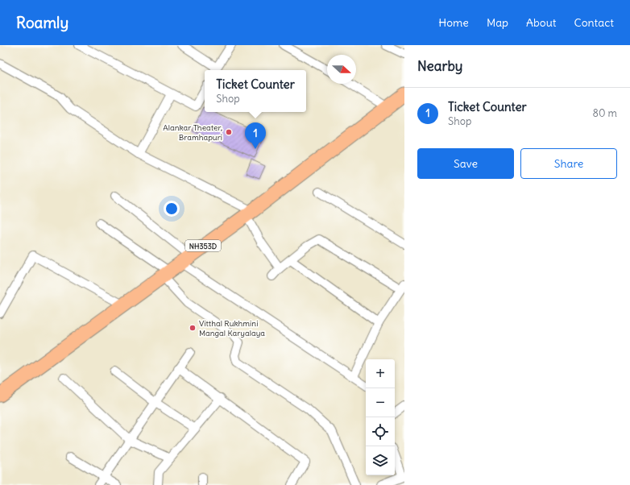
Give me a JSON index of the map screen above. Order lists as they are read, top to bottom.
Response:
{
  "streets": {
    "highway": ["NH353D"]
  },
  "places": ["Alankar Theater, Bramhapuri", "Vitthal Rukhmini Mangal Karyalaya"],
  "north": "right",
  "page": {
    "header": "Roamly",
    "nav": [
      "Home",
      "Map",
      "About",
      "Contact"
    ],
    "heading": "Nearby",
    "popup": ["Ticket Counter", "Shop"],
    "list": [
      {
        "mark": "1",
        "name": "Ticket Counter",
        "note": "Shop",
        "value": "80 m"
      }
    ],
    "pins": "1",
    "buttons": ["Save", "Share"],
    "map_buttons": ["+", "−"]
  }
}
